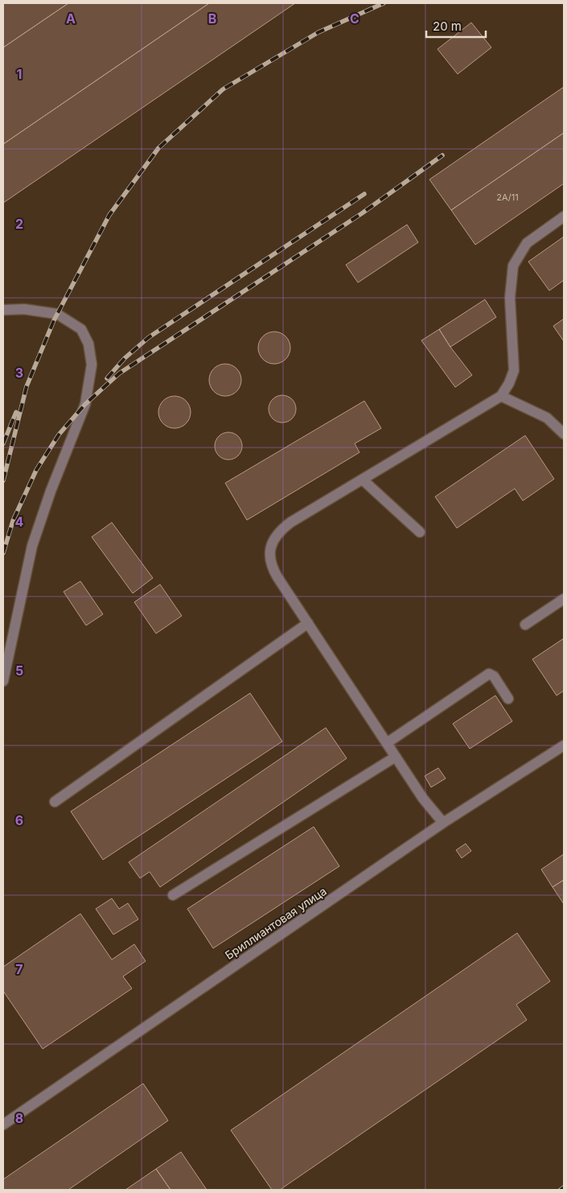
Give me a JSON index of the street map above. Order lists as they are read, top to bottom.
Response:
{
  "streets": {
    "street": ["Бриллиантовая улица"]
  },
  "house_numbers": ["2А/11"],
  "scale_bar": "20 m",
  "grid": {
    "columns": ["A", "B", "C"],
    "rows": [
      "1",
      "2",
      "3",
      "4",
      "5",
      "6",
      "7",
      "8"
    ]
  }
}
